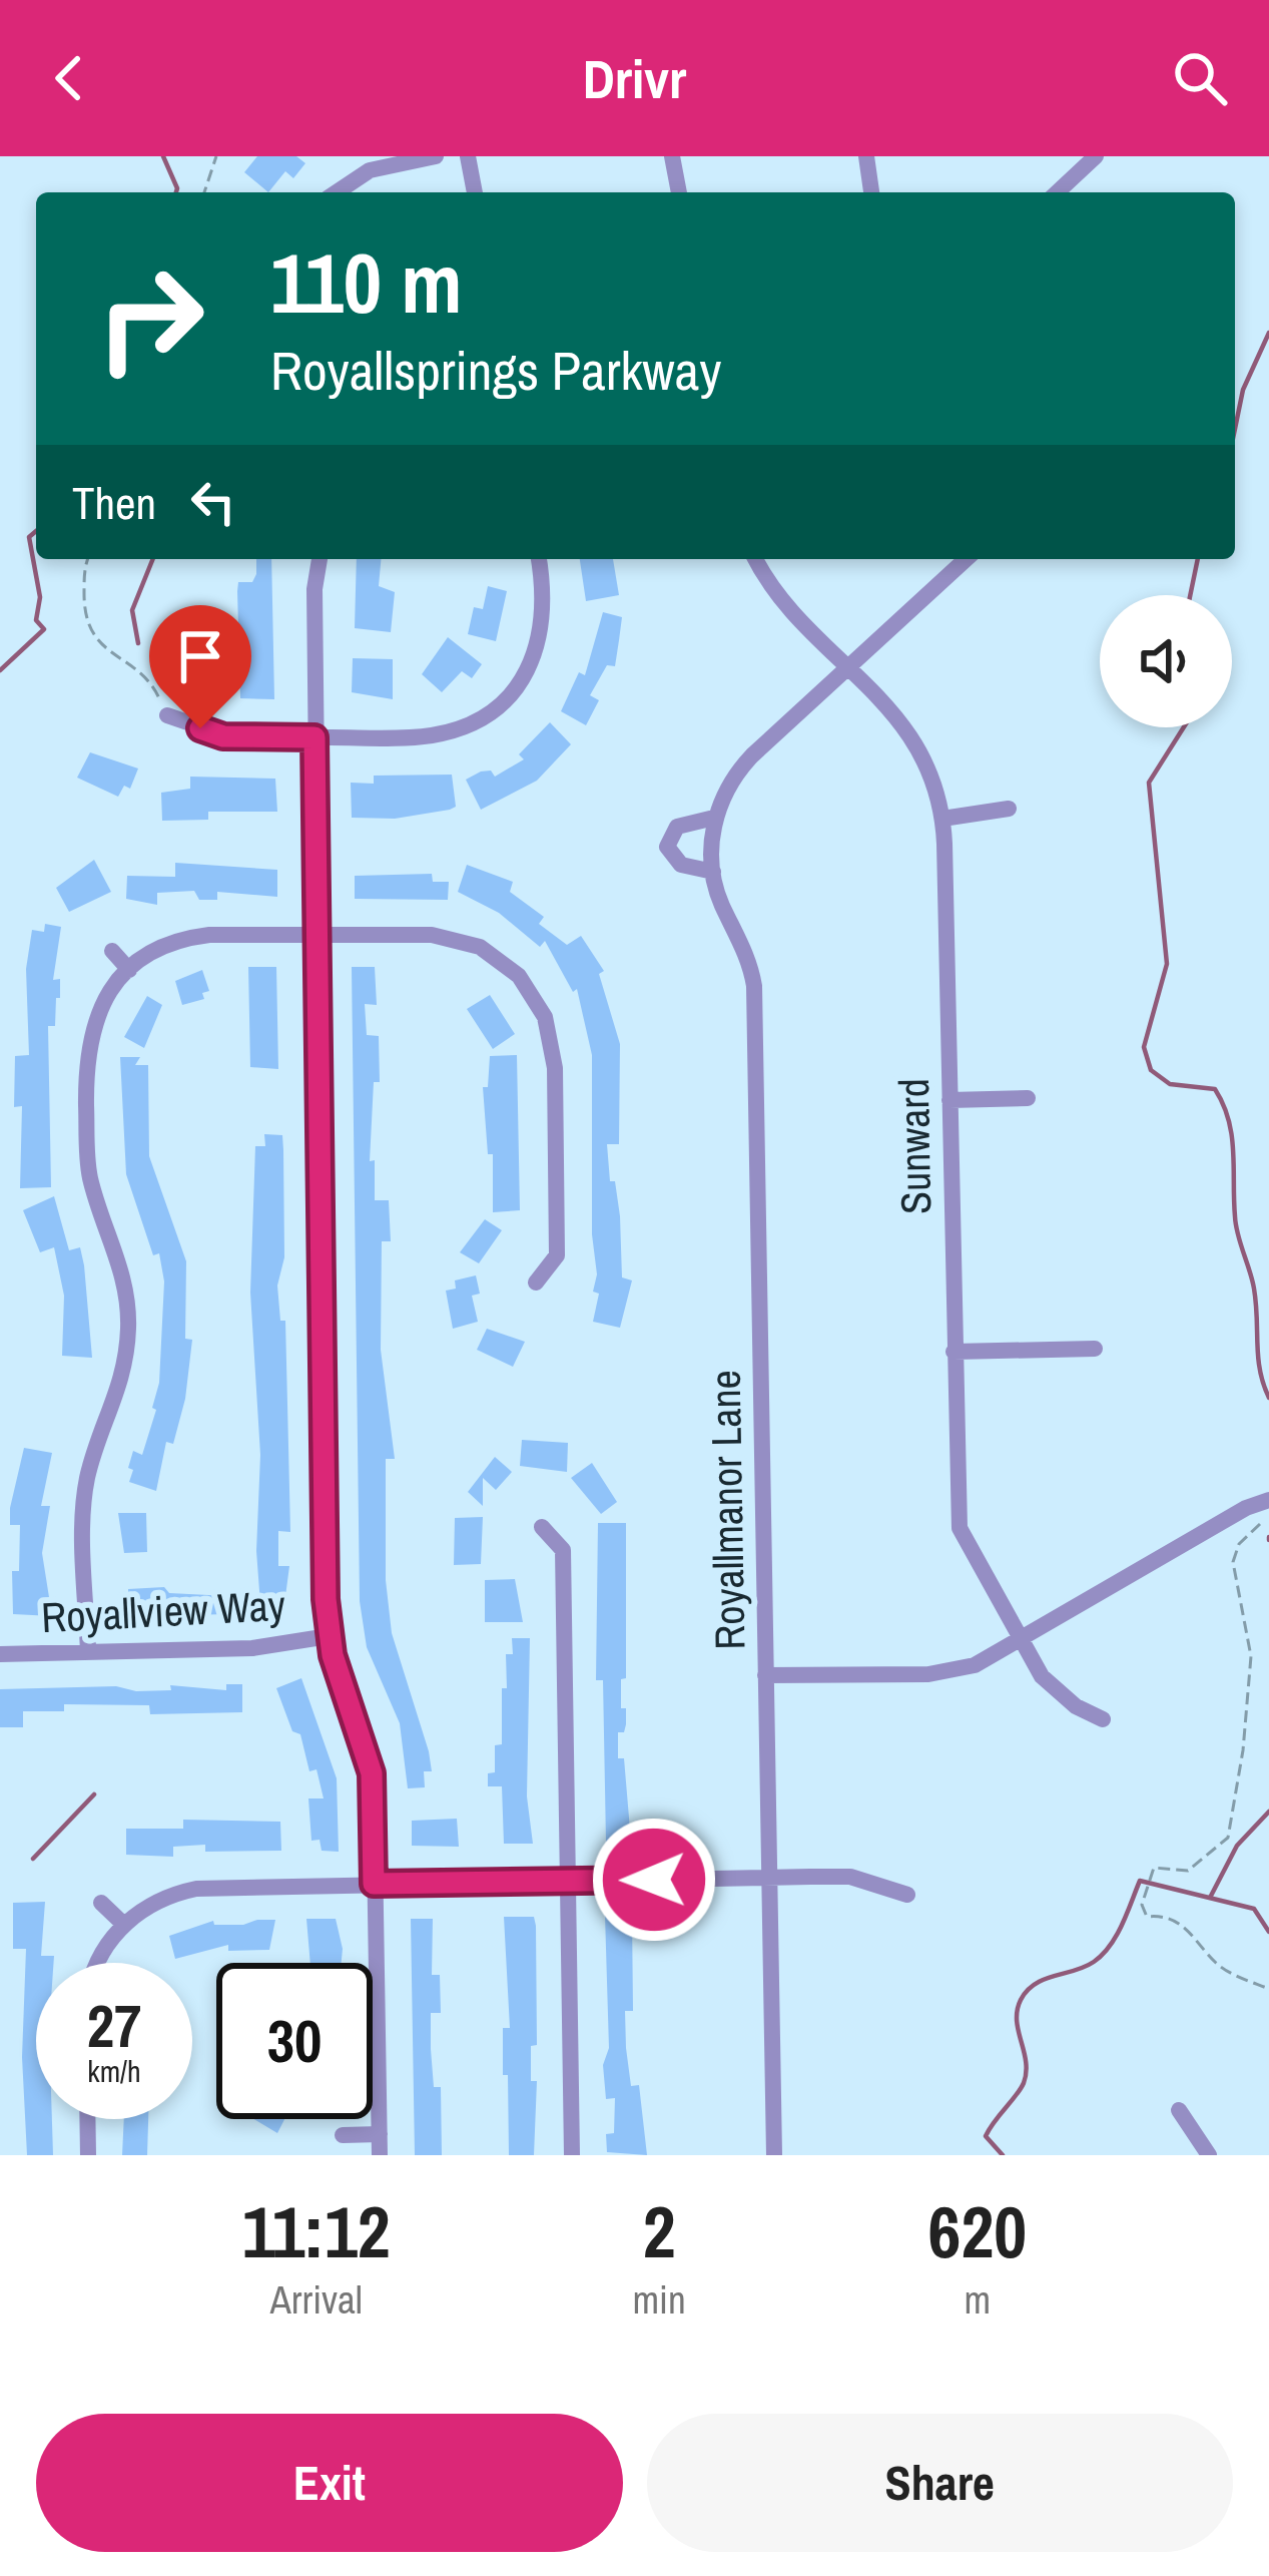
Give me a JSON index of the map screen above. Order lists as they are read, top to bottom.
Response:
{
  "streets": {
    "street": ["Sunward", "Royallmanor Lane", "Royallview Way"]
  },
  "crossings": [
    ["Sunward", "Royallmanor Lane"]
  ],
  "page": {
    "header": "Drivr",
    "turn": ["110 m", "Royallsprings Parkway"],
    "then": "Then",
    "speed": "27 km/h",
    "limit": "30",
    "eta": [
      "11:12",
      "Arrival",
      "2",
      "min",
      "620",
      "m"
    ],
    "buttons": ["Exit", "Share"]
  }
}
